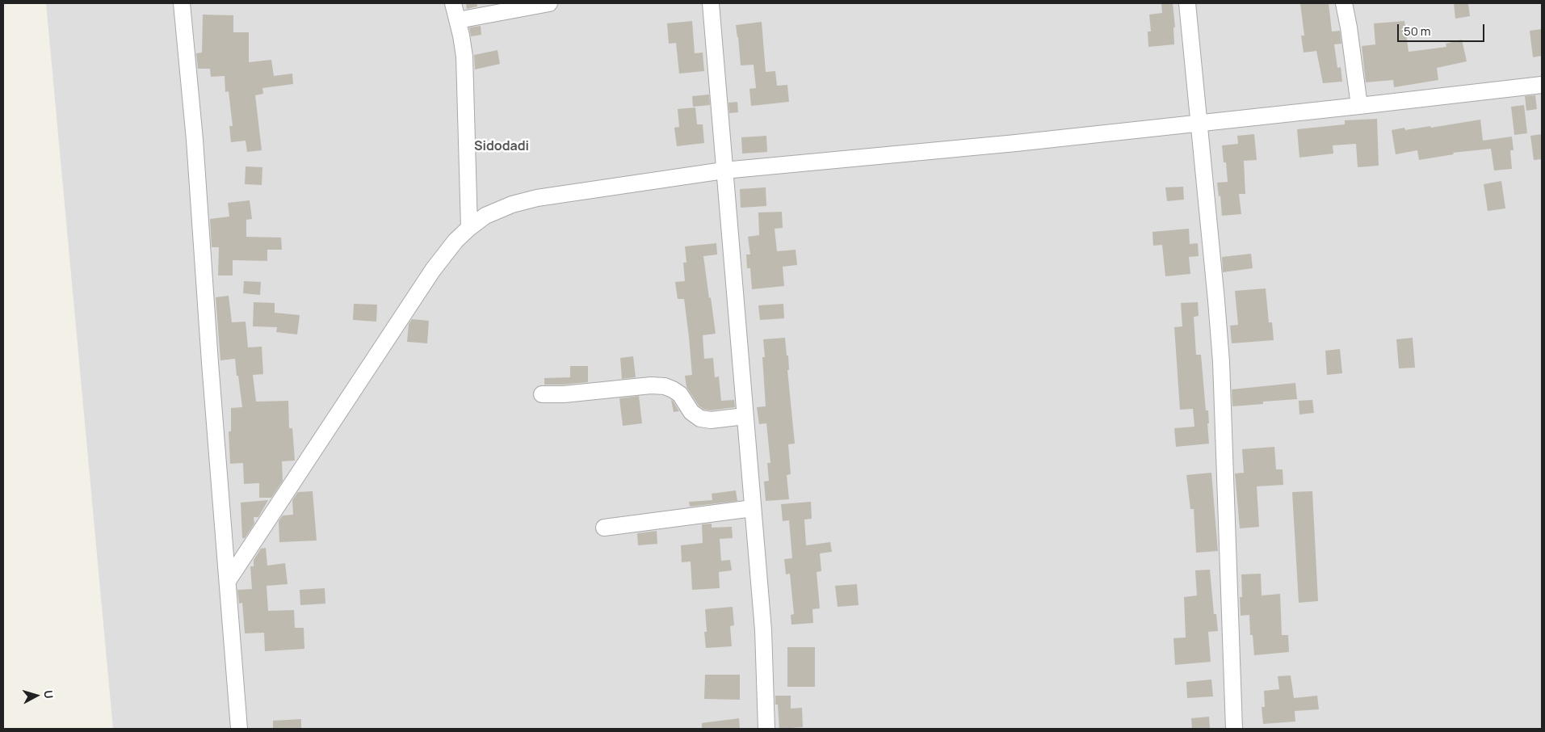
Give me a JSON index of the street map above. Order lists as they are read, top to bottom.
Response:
{
  "districts": ["Sidodadi"],
  "scale_bar": "50 m",
  "north": "right"
}
